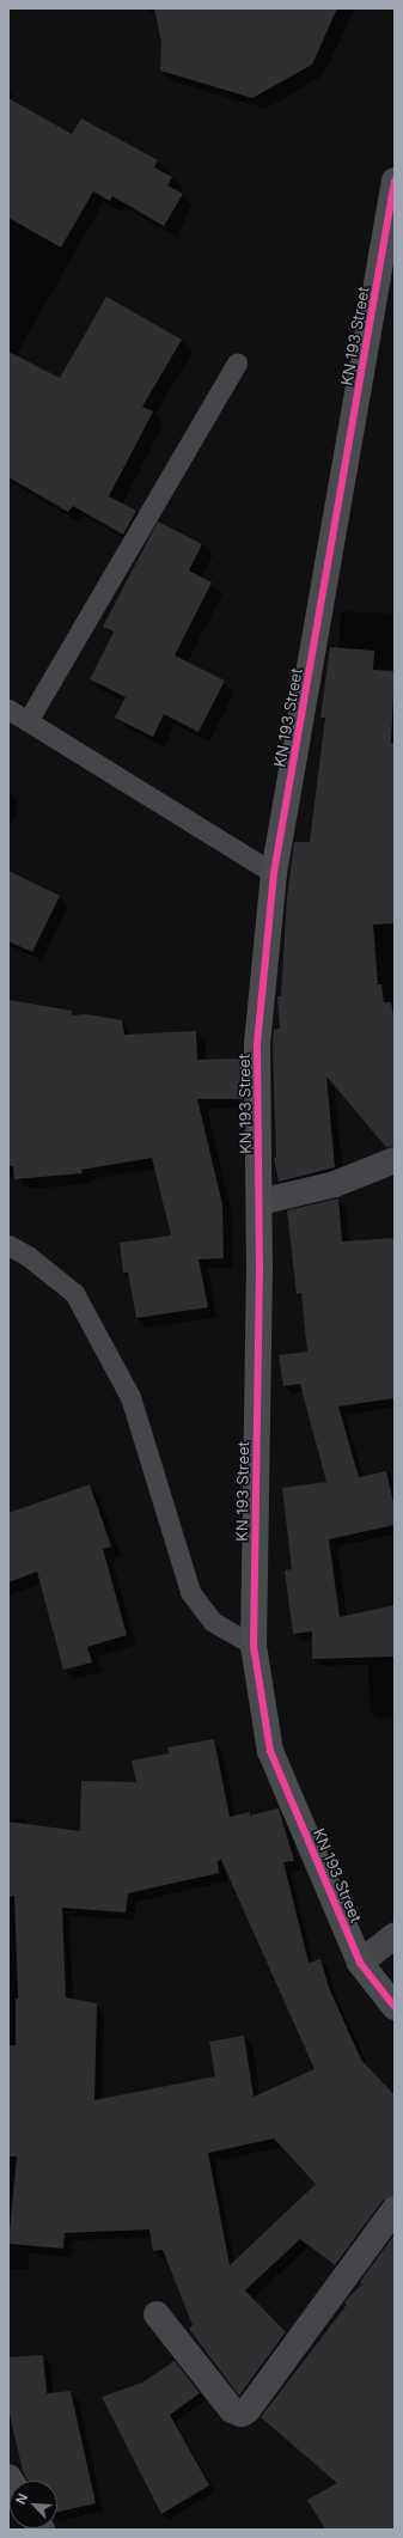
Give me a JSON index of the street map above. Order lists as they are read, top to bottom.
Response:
{
  "streets": {
    "street": ["KN 193 Street"]
  },
  "north": "top left"
}
